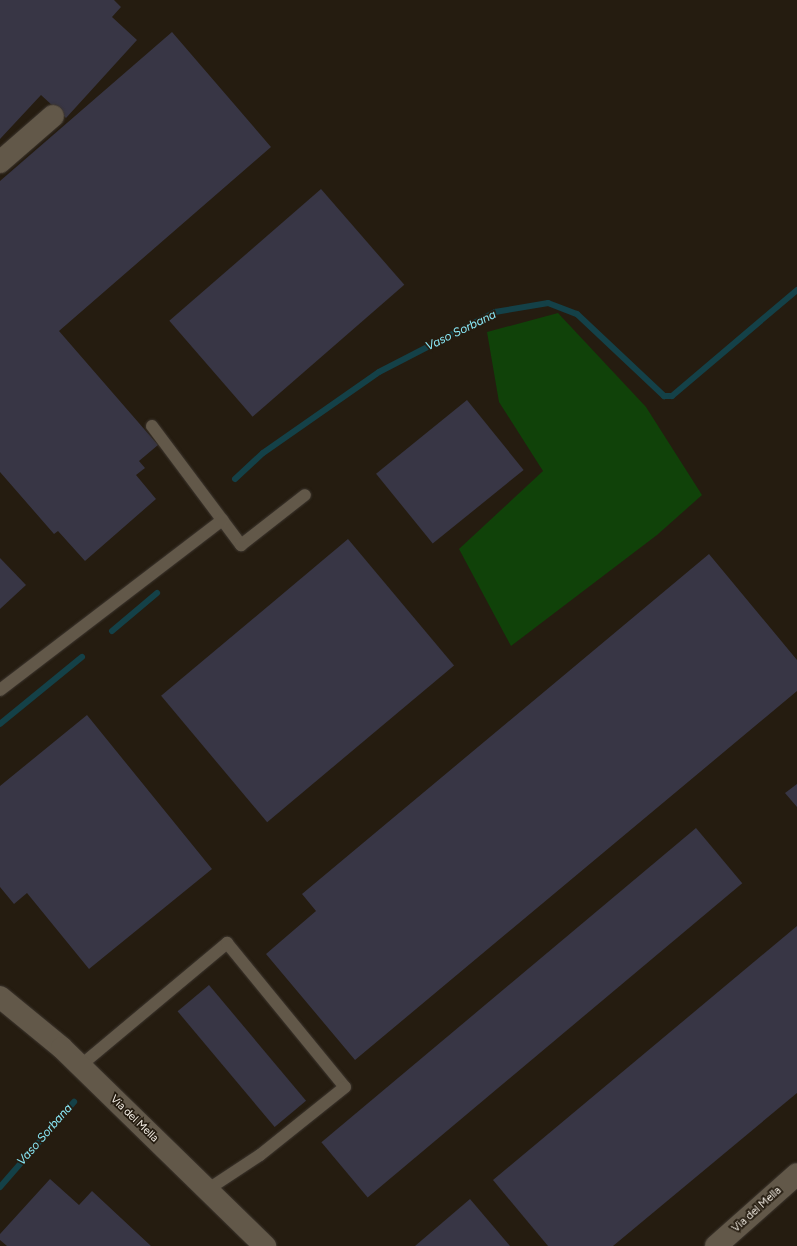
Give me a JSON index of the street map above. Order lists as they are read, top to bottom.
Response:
{
  "streets": {
    "street": ["Via del Mella"]
  },
  "water": ["Vaso Sorbana"]
}
